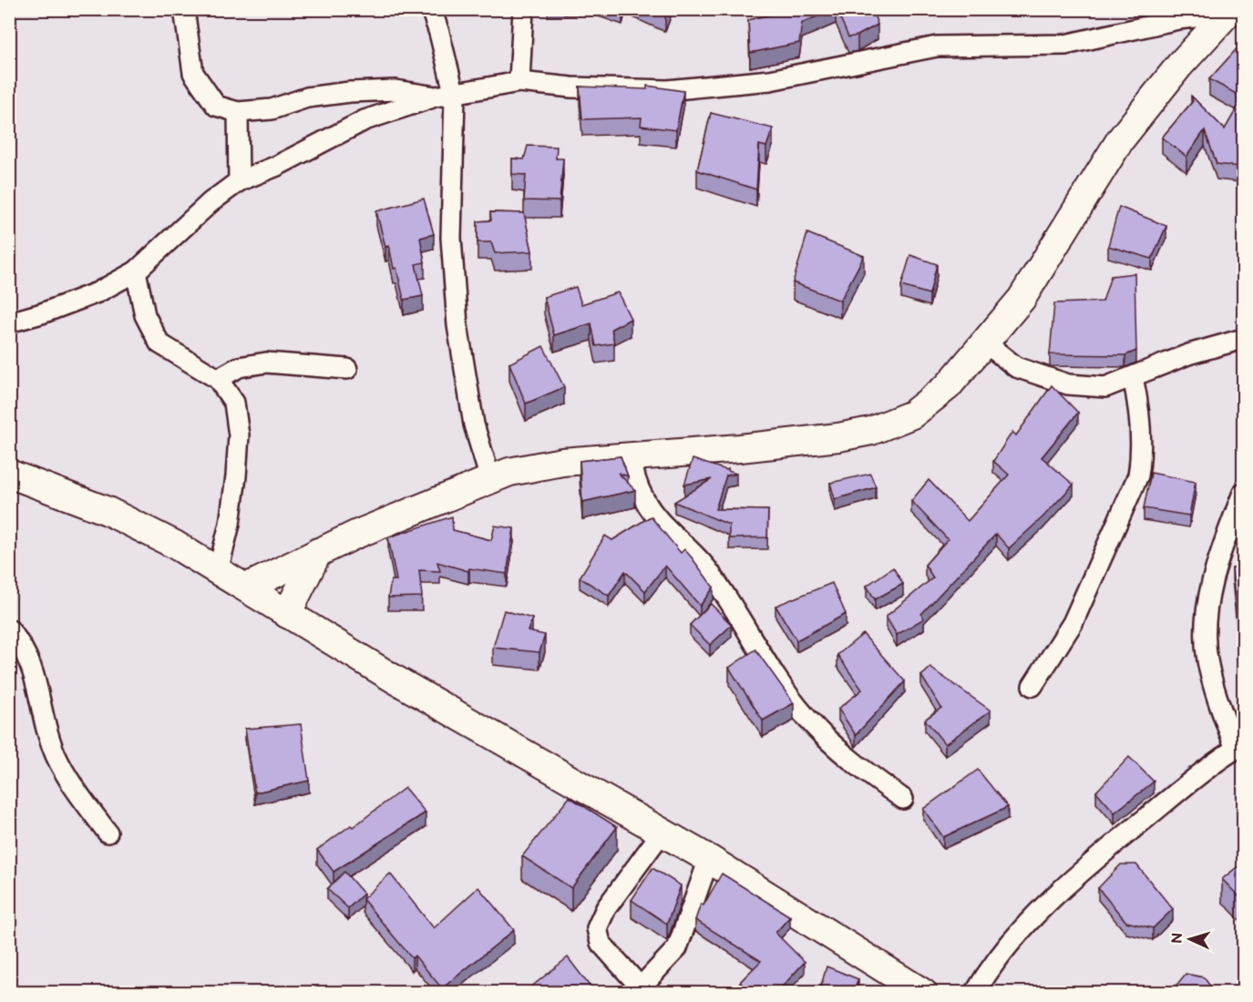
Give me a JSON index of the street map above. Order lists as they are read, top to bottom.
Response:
{
  "north": "left"
}
